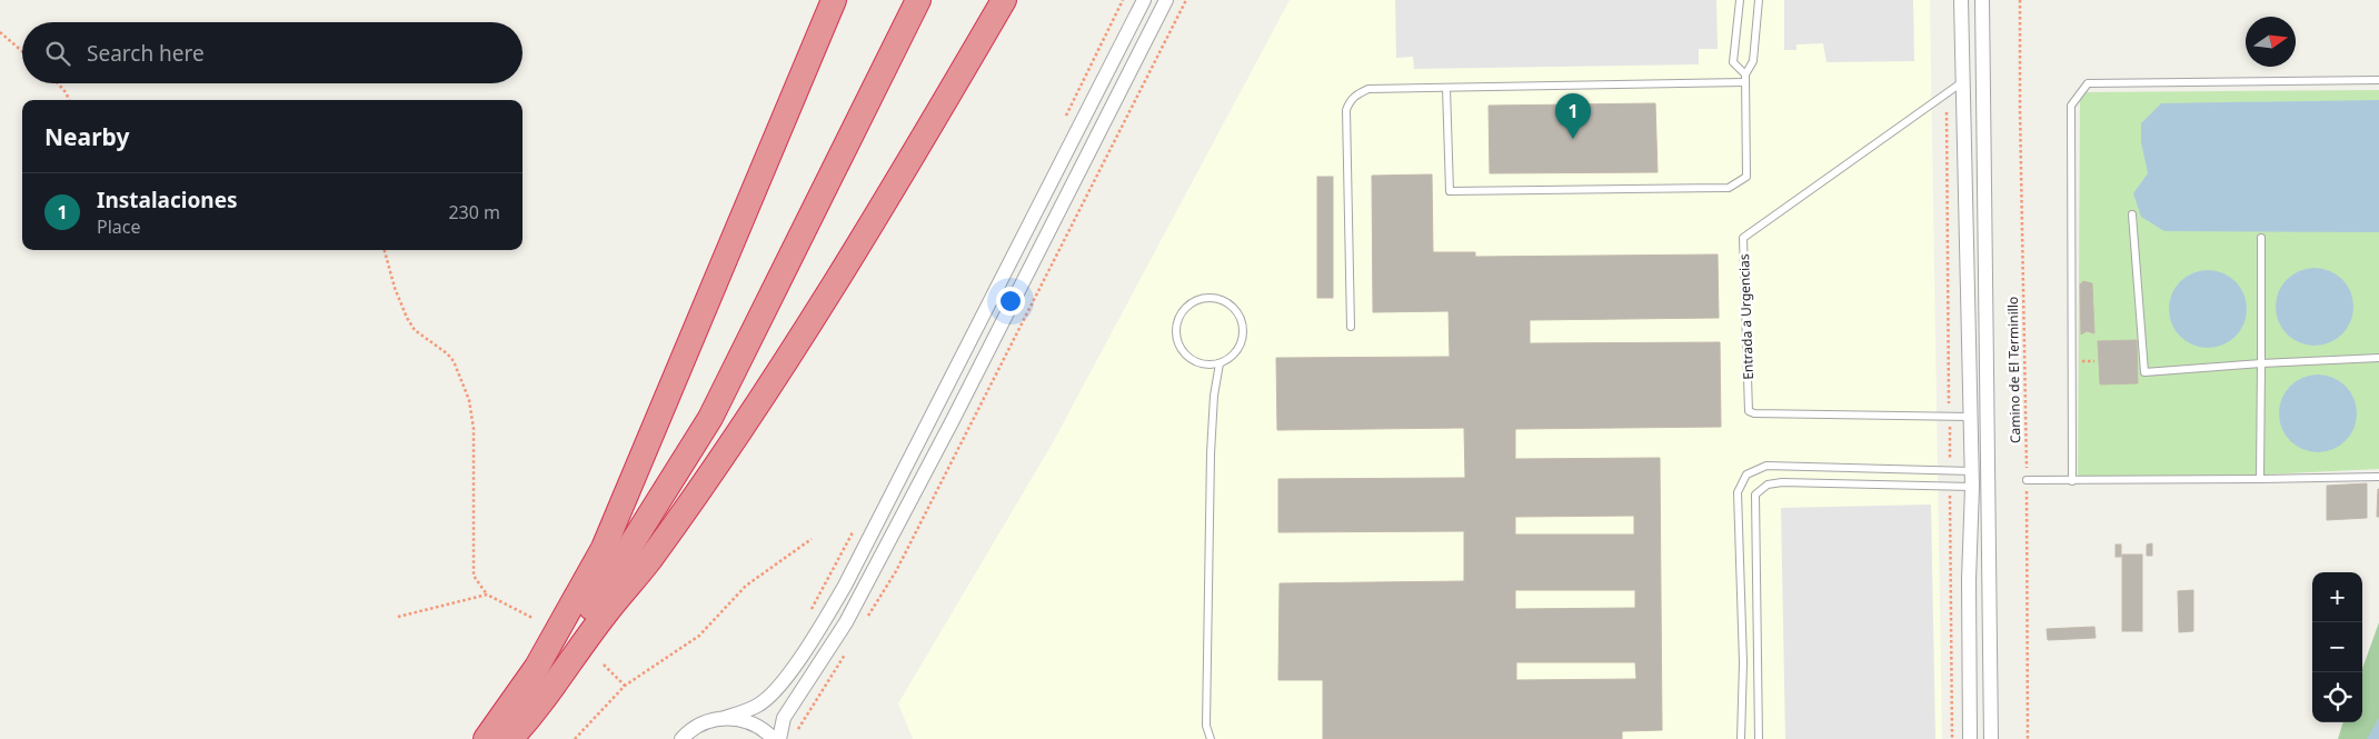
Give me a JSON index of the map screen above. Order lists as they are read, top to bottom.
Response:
{
  "streets": {
    "lane": ["Entrada a Urgencias"],
    "path": ["Camino de El Terminillo"]
  },
  "north": "right",
  "page": {
    "search": "Search here",
    "pins": "1",
    "heading": "Nearby",
    "list": [
      {
        "mark": "1",
        "name": "Instalaciones",
        "note": "Place",
        "value": "230 m"
      }
    ],
    "map_buttons": ["+", "−"]
  }
}
